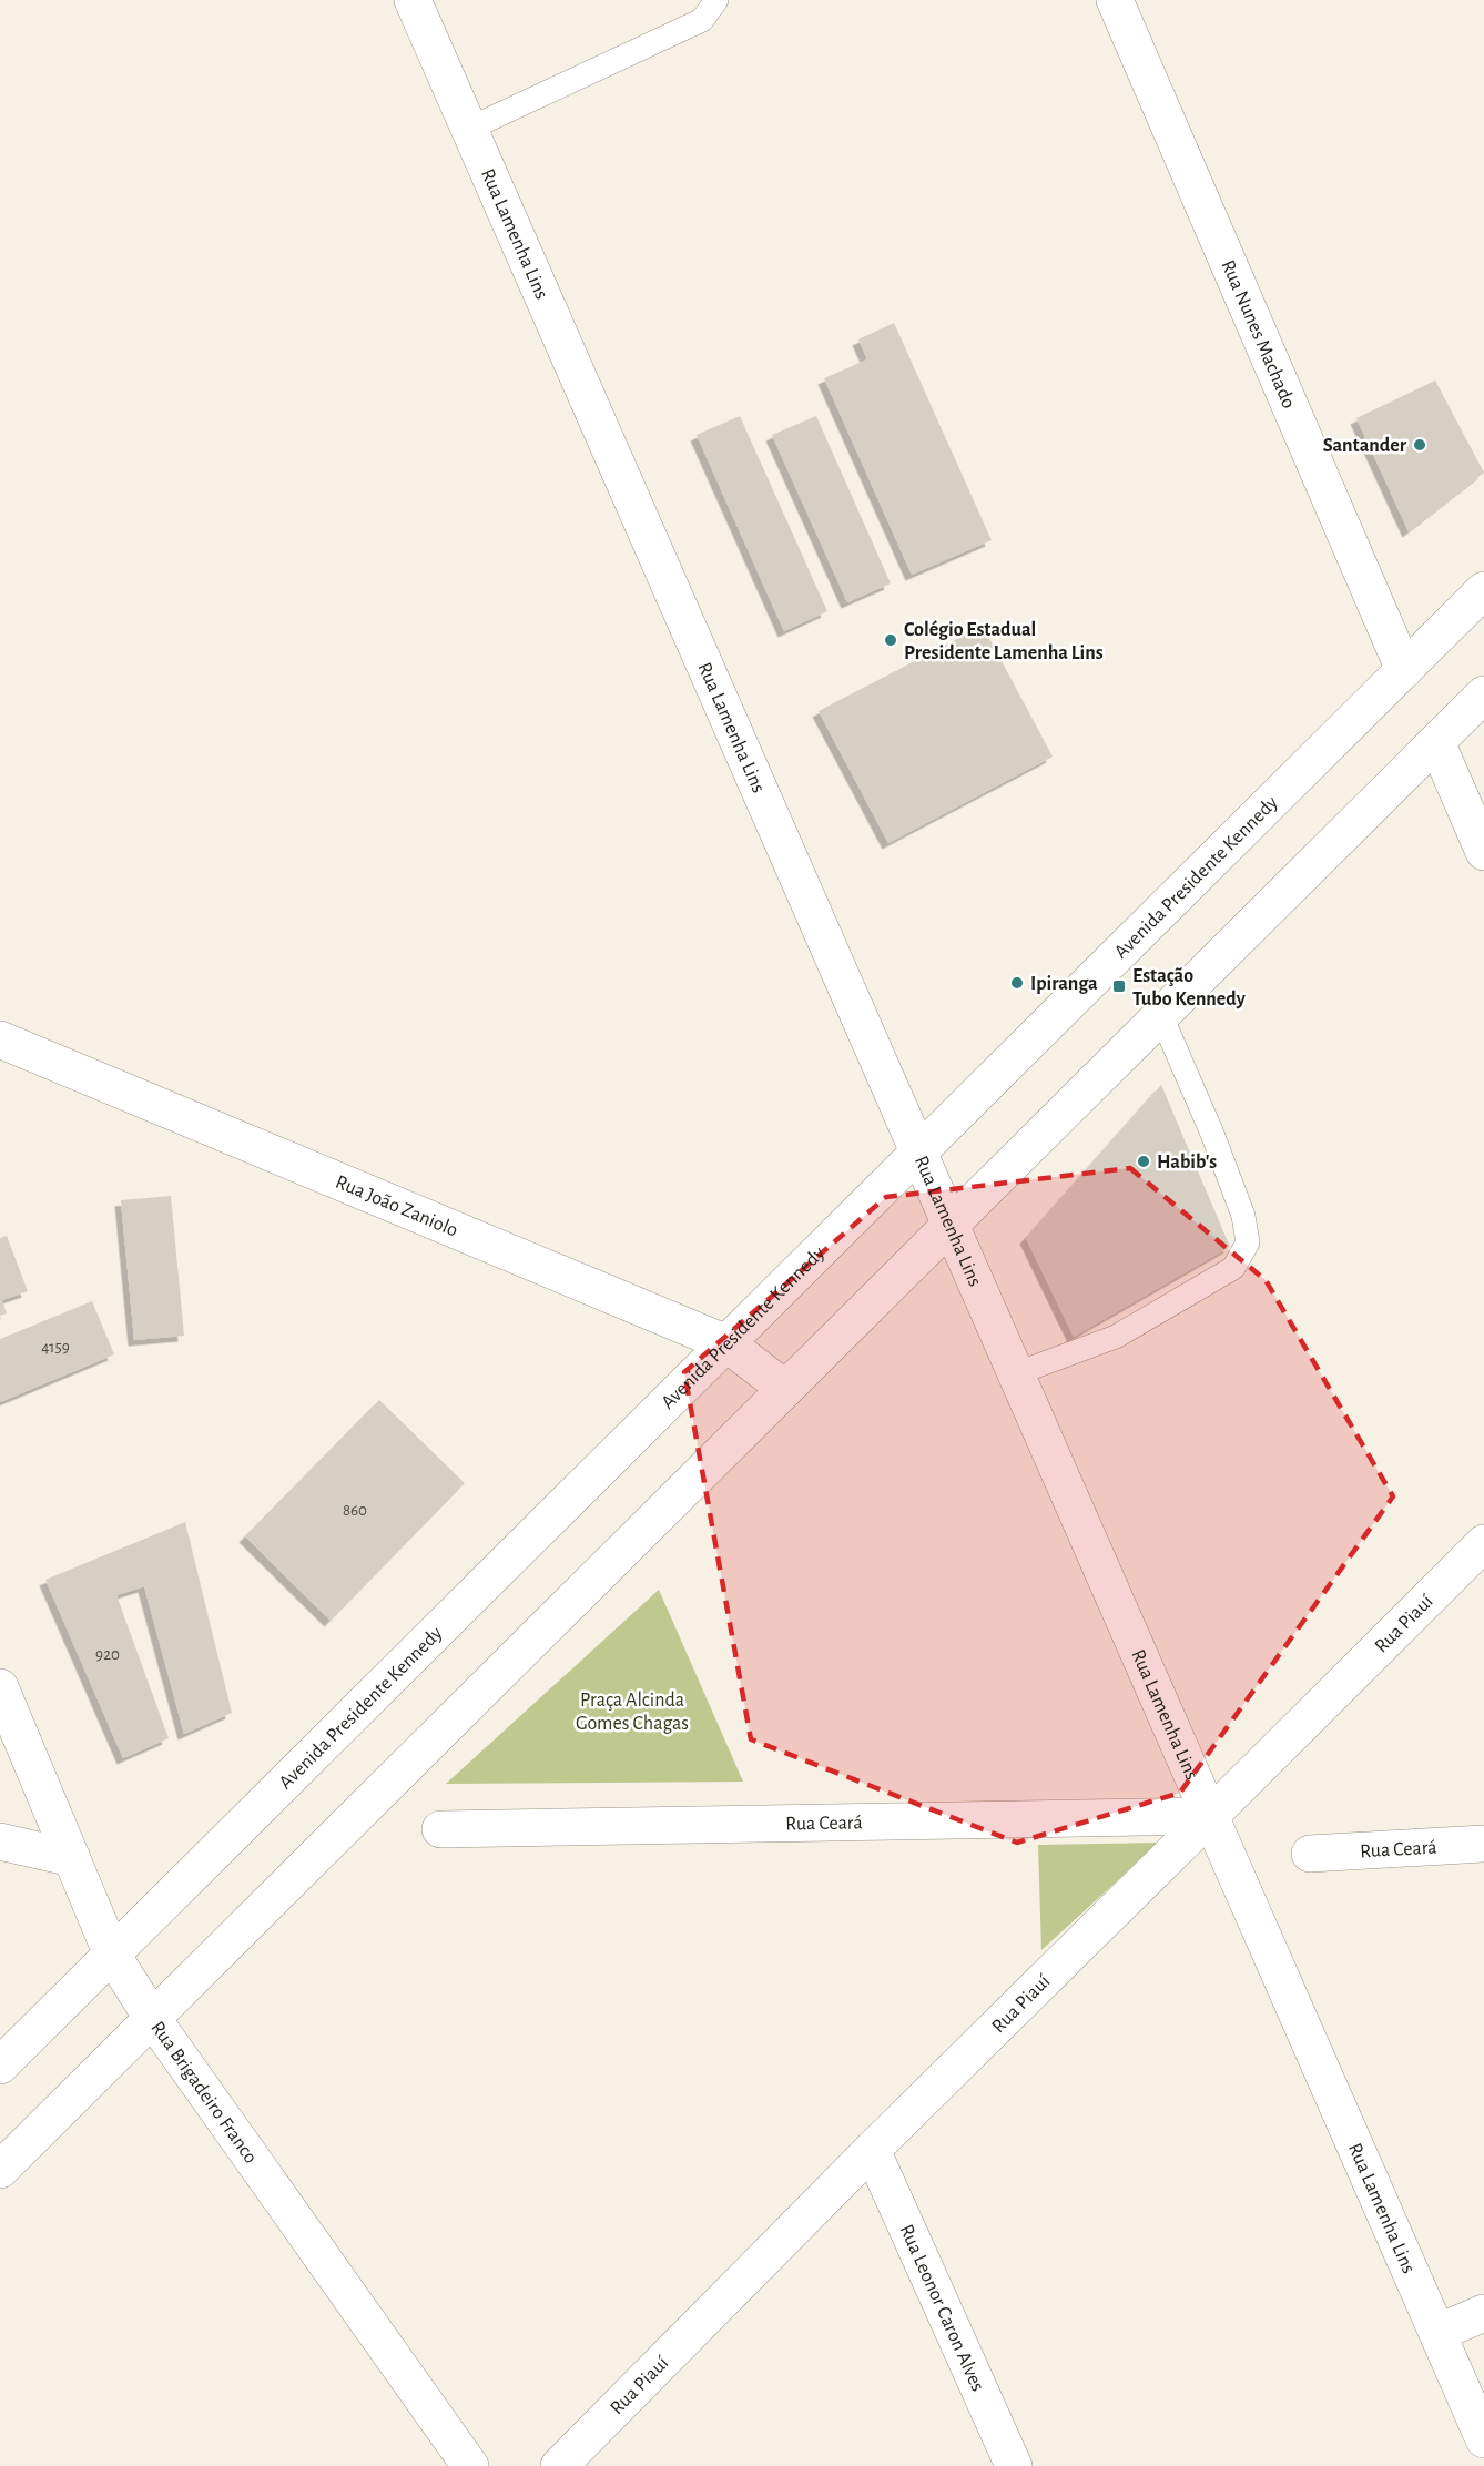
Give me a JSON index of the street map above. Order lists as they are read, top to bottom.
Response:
{
  "streets": {
    "main road": [
      "Rua Lamenha Lins",
      "Rua Nunes Machado",
      "Avenida Presidente Kennedy",
      "Rua João Zaniolo",
      "Rua Piauí",
      "Rua Ceará",
      "Rua Brigadeiro Franco",
      "Rua Leonor Caron Alves"
    ]
  },
  "crossings": [
    ["Rua Lamenha Lins", "Avenida Presidente Kennedy"],
    ["Rua Lamenha Lins", "Rua Piauí"],
    ["Rua Lamenha Lins", "Rua Ceará"],
    ["Rua Nunes Machado", "Avenida Presidente Kennedy"],
    ["Avenida Presidente Kennedy", "Rua João Zaniolo"],
    ["Avenida Presidente Kennedy", "Rua Brigadeiro Franco"],
    ["Rua Piauí", "Rua Ceará"],
    ["Rua Piauí", "Rua Leonor Caron Alves"]
  ],
  "parks": ["Praça Alcinda Gomes Chagas"],
  "places": {
    "other": [
      "Santander",
      "Colégio Estadual Presidente Lamenha Lins",
      "Ipiranga",
      "Habib's"
    ],
    "transit": ["Estação Tubo Kennedy"]
  },
  "house_numbers": ["4159", "860", "920"]
}
